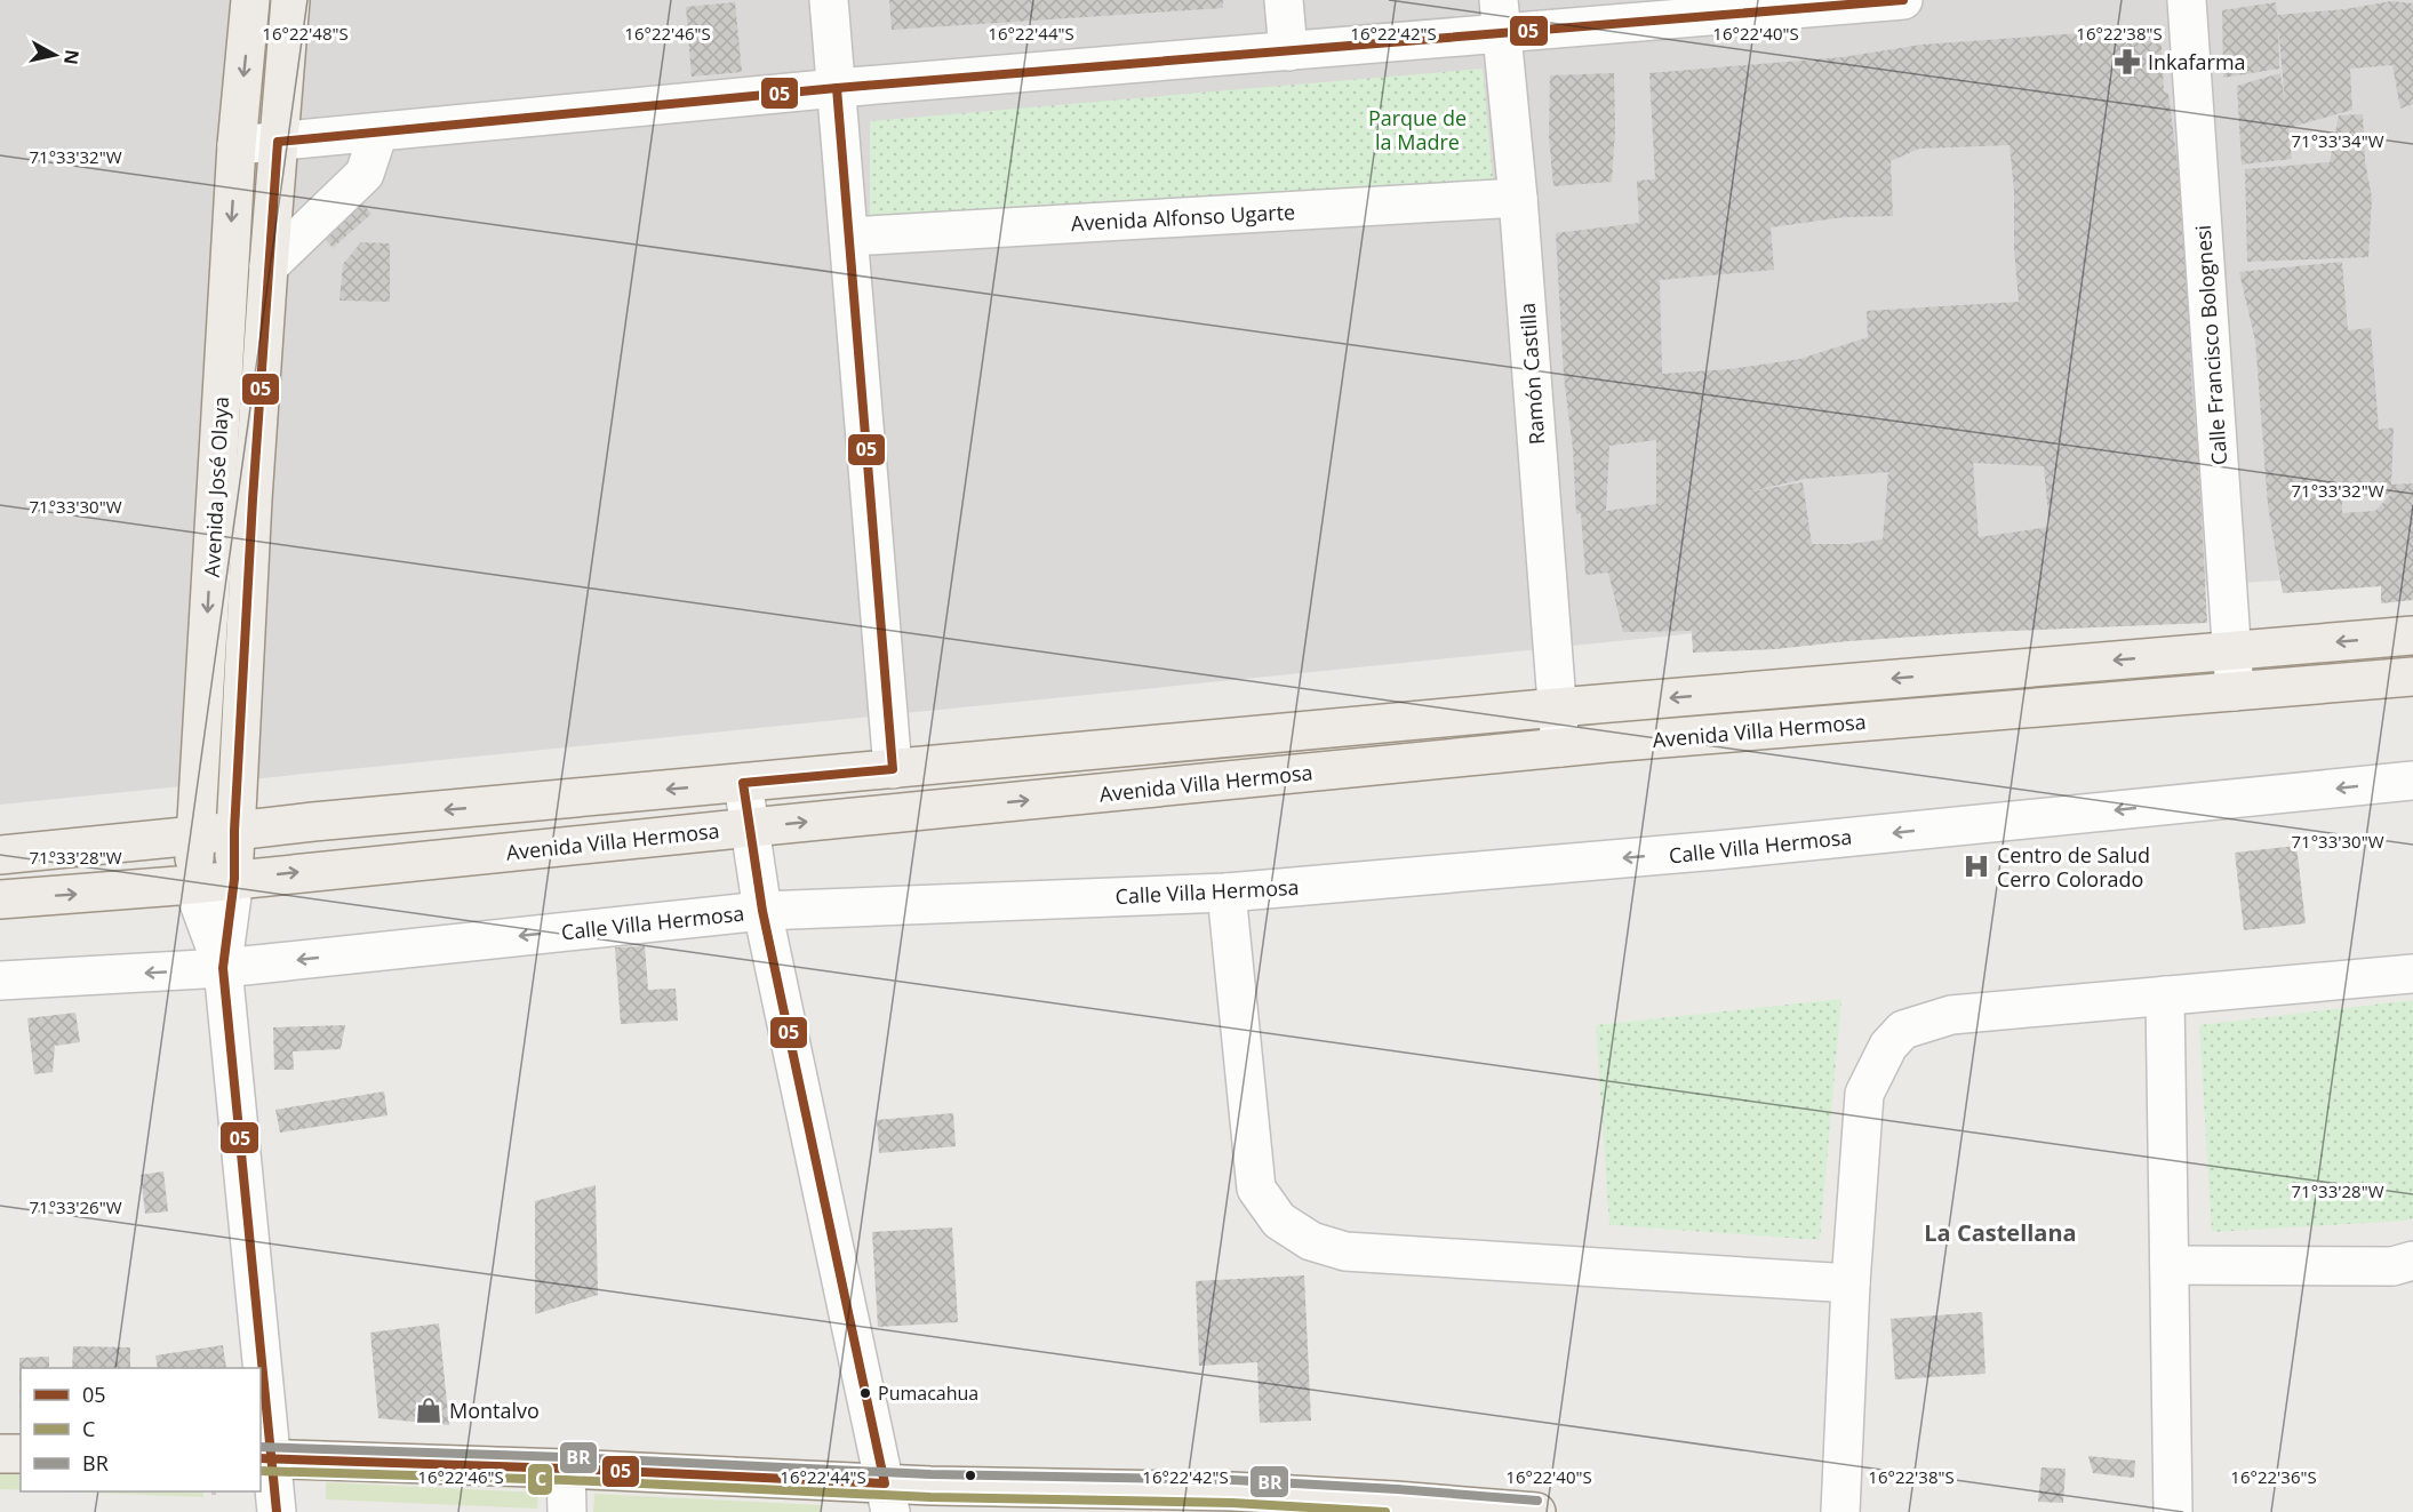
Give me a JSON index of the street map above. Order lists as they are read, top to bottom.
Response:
{
  "streets": {
    "main road": ["Avenida José Olaya", "Avenida Villa Hermosa"],
    "street": [
      "Avenida Alfonso Ugarte",
      "Calle Francisco Bolognesi",
      "Ramón Castilla",
      "Calle Villa Hermosa"
    ]
  },
  "crossings": [
    ["Avenida Alfonso Ugarte", "Ramón Castilla"],
    ["Calle Francisco Bolognesi", "Avenida Villa Hermosa"],
    ["Ramón Castilla", "Avenida Villa Hermosa"],
    ["Avenida José Olaya", "Avenida Villa Hermosa"],
    ["Avenida José Olaya", "Calle Villa Hermosa"]
  ],
  "one_way": ["Calle Villa Hermosa"],
  "districts": ["La Castellana"],
  "parks": ["Parque de la Madre"],
  "places": {
    "pharmacy": ["Inkafarma"],
    "hospital": ["Centro de Salud Cerro Colorado"],
    "other": ["Pumacahua"],
    "shop": ["Montalvo"]
  },
  "lines": ["transit line 05", "transit line BR", "transit line C"],
  "legend": ["05", "C", "BR"],
  "north": "right",
  "coordinates": [
    "16°22'48\"S",
    "16°22'46\"S",
    "16°22'44\"S",
    "16°22'42\"S",
    "16°22'40\"S",
    "16°22'38\"S",
    "71°33'34\"W",
    "71°33'32\"W",
    "71°33'30\"W",
    "71°33'28\"W",
    "71°33'26\"W",
    "16°22'36\"S"
  ]
}
